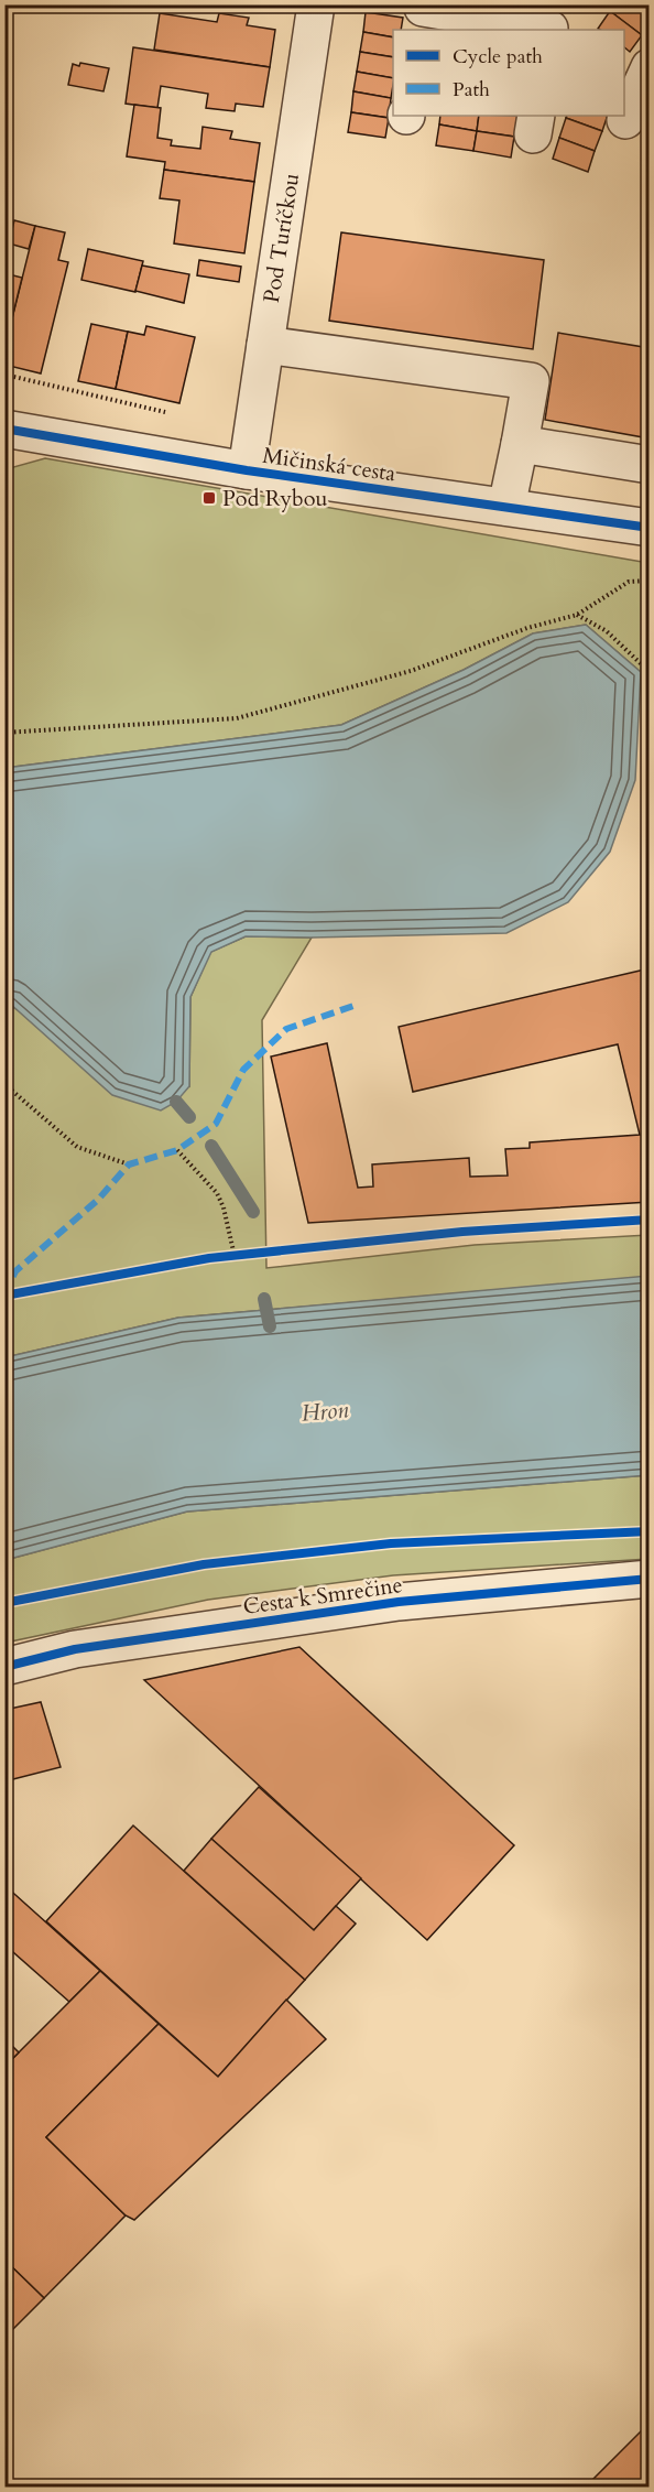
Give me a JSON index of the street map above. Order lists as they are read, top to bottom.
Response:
{
  "streets": {
    "street": ["Pod Turíčkou", "Mičinská cesta", "Cesta k Smrečine"]
  },
  "crossings": [
    ["Pod Turíčkou", "Mičinská cesta"]
  ],
  "water": ["Hron"],
  "places": {
    "transit": ["Pod Rybou"]
  },
  "legend": ["Cycle path", "Path"]
}
